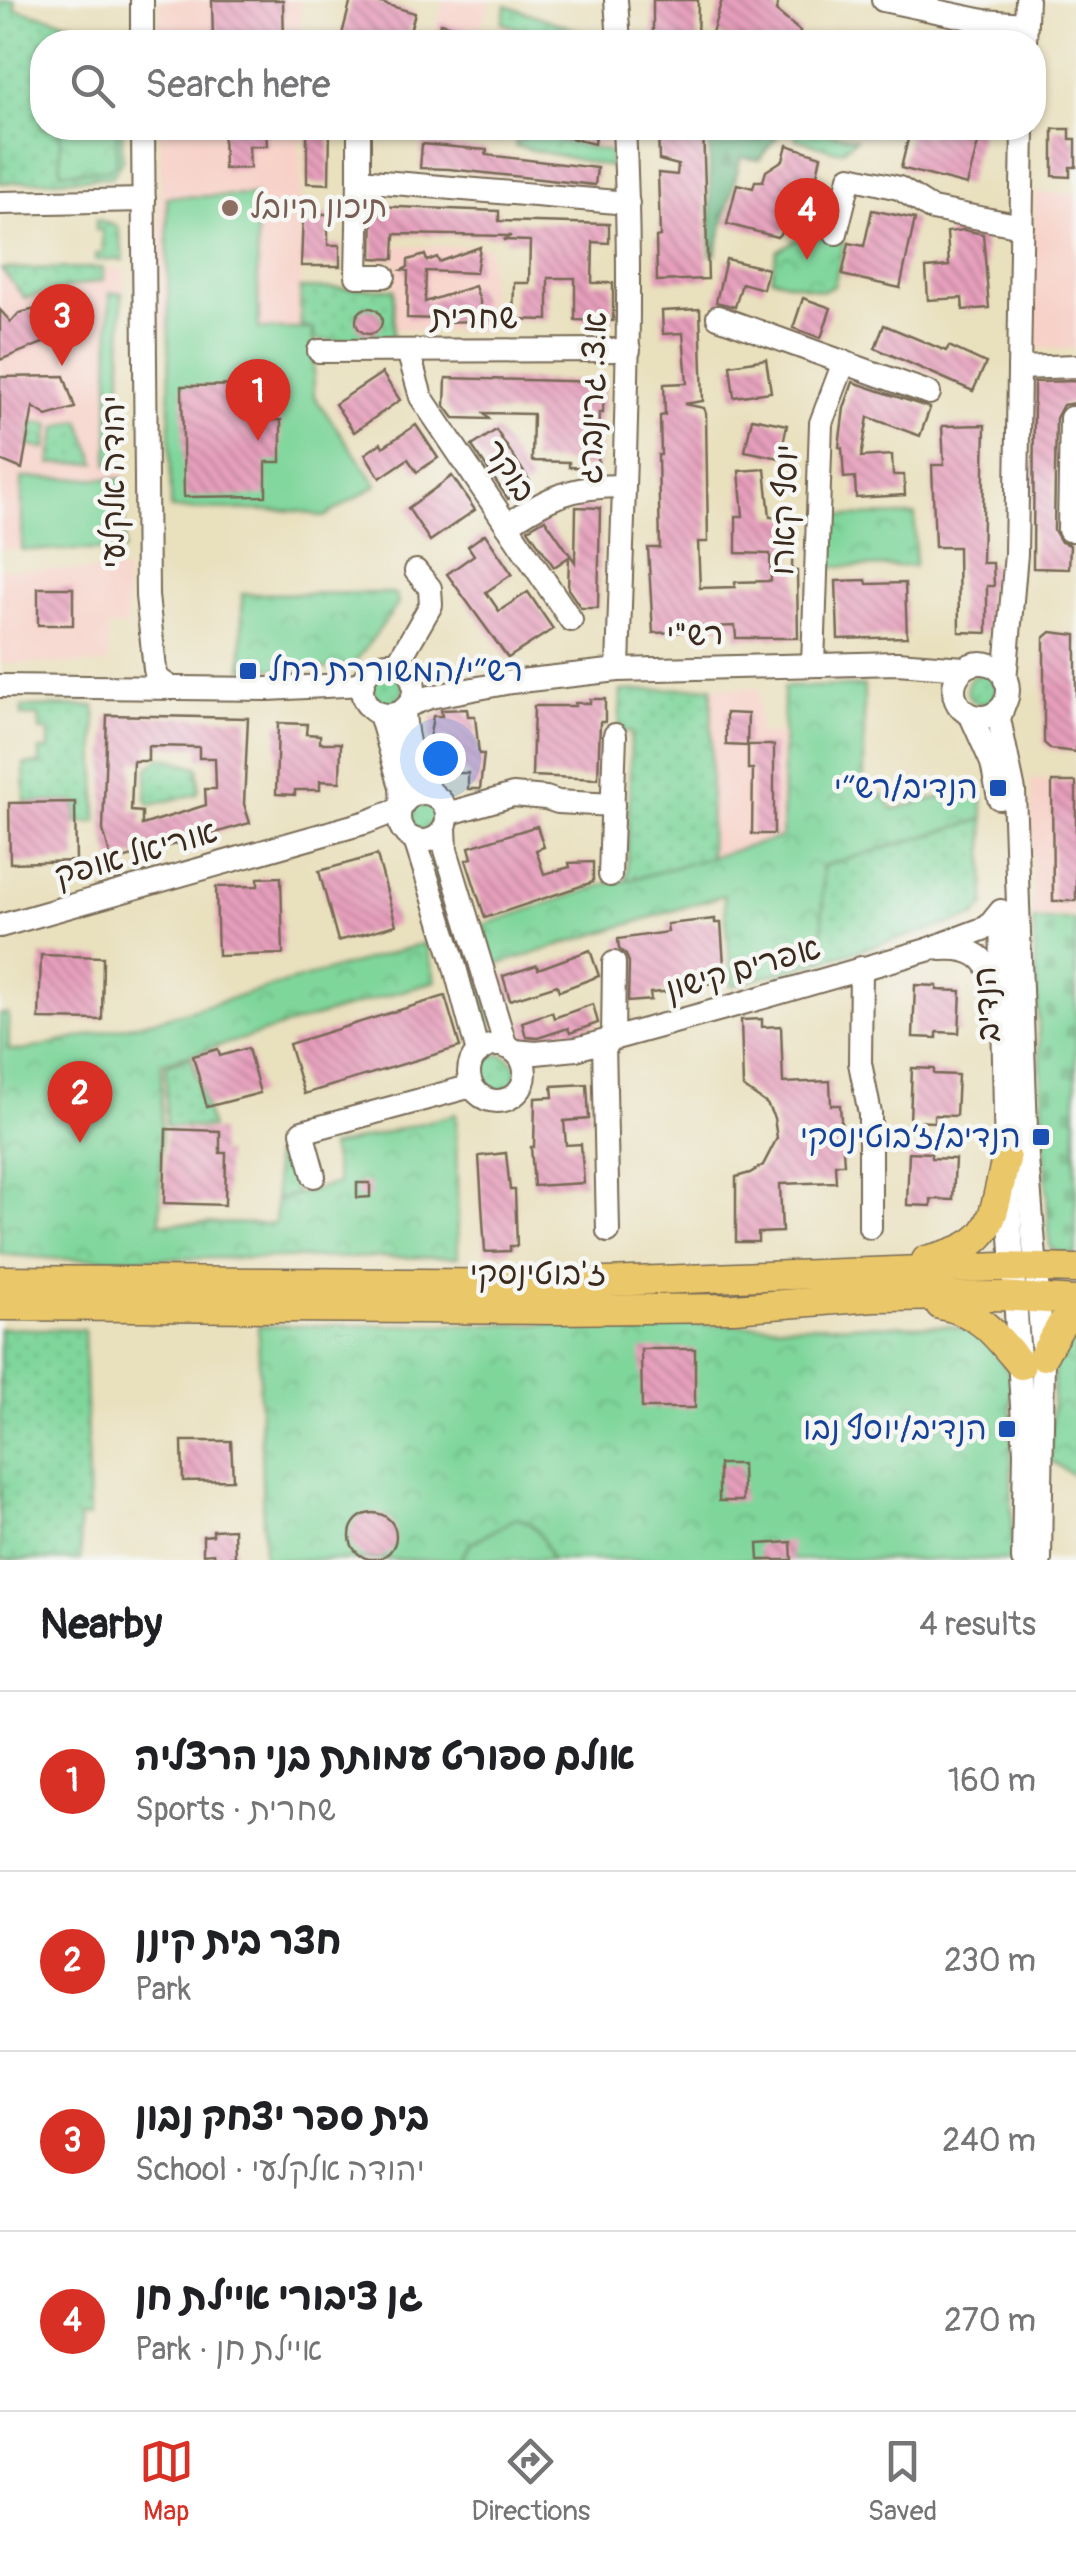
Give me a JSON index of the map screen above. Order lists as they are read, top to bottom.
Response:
{
  "streets": {
    "main road": ["ז'בוטינסקי"],
    "street": [
      "שחרית",
      "א.צ. גרינברג",
      "בוקר",
      "יהודה אלקלעי",
      "יוסף קארו",
      "רש\"י",
      "אוריאל אופק",
      "אפרים קישון",
      "הנדיב"
    ]
  },
  "crossings": [
    ["שחרית", "א.צ. גרינברג"],
    ["שחרית", "בוקר"],
    ["א.צ. גרינברג", "רש\"י"],
    ["יוסף קארו", "רש\"י"],
    ["רש\"י", "הנדיב"],
    ["אפרים קישון", "הנדיב"],
    ["הנדיב", "ז'בוטינסקי"]
  ],
  "places": {
    "other": ["תיכון היובל"],
    "transit": [
      "רש״י/המשוררת רחל",
      "הנדיב/רש״י",
      "הנדיב/ז׳בוטינסקי",
      "הנדיב/יוסף נבו"
    ]
  },
  "page": {
    "search": "Search here",
    "pins": [
      "4",
      "3",
      "1",
      "2"
    ],
    "heading": ["Nearby", "4 results"],
    "list": [
      {
        "mark": "1",
        "name": "אולם ספורט עמותת בני הרצליה",
        "note": "Sports · שחרית",
        "value": "160 m"
      },
      {
        "mark": "2",
        "name": "חצר בית קינן",
        "note": "Park",
        "value": "230 m"
      },
      {
        "mark": "3",
        "name": "בית ספר יצחק נבון",
        "note": "School · יהודה אלקלעי",
        "value": "240 m"
      },
      {
        "mark": "4",
        "name": "גן ציבורי איילת חן",
        "note": "Park · איילת חן",
        "value": "270 m"
      }
    ],
    "nav": ["Map", "Directions", "Saved"]
  }
}
